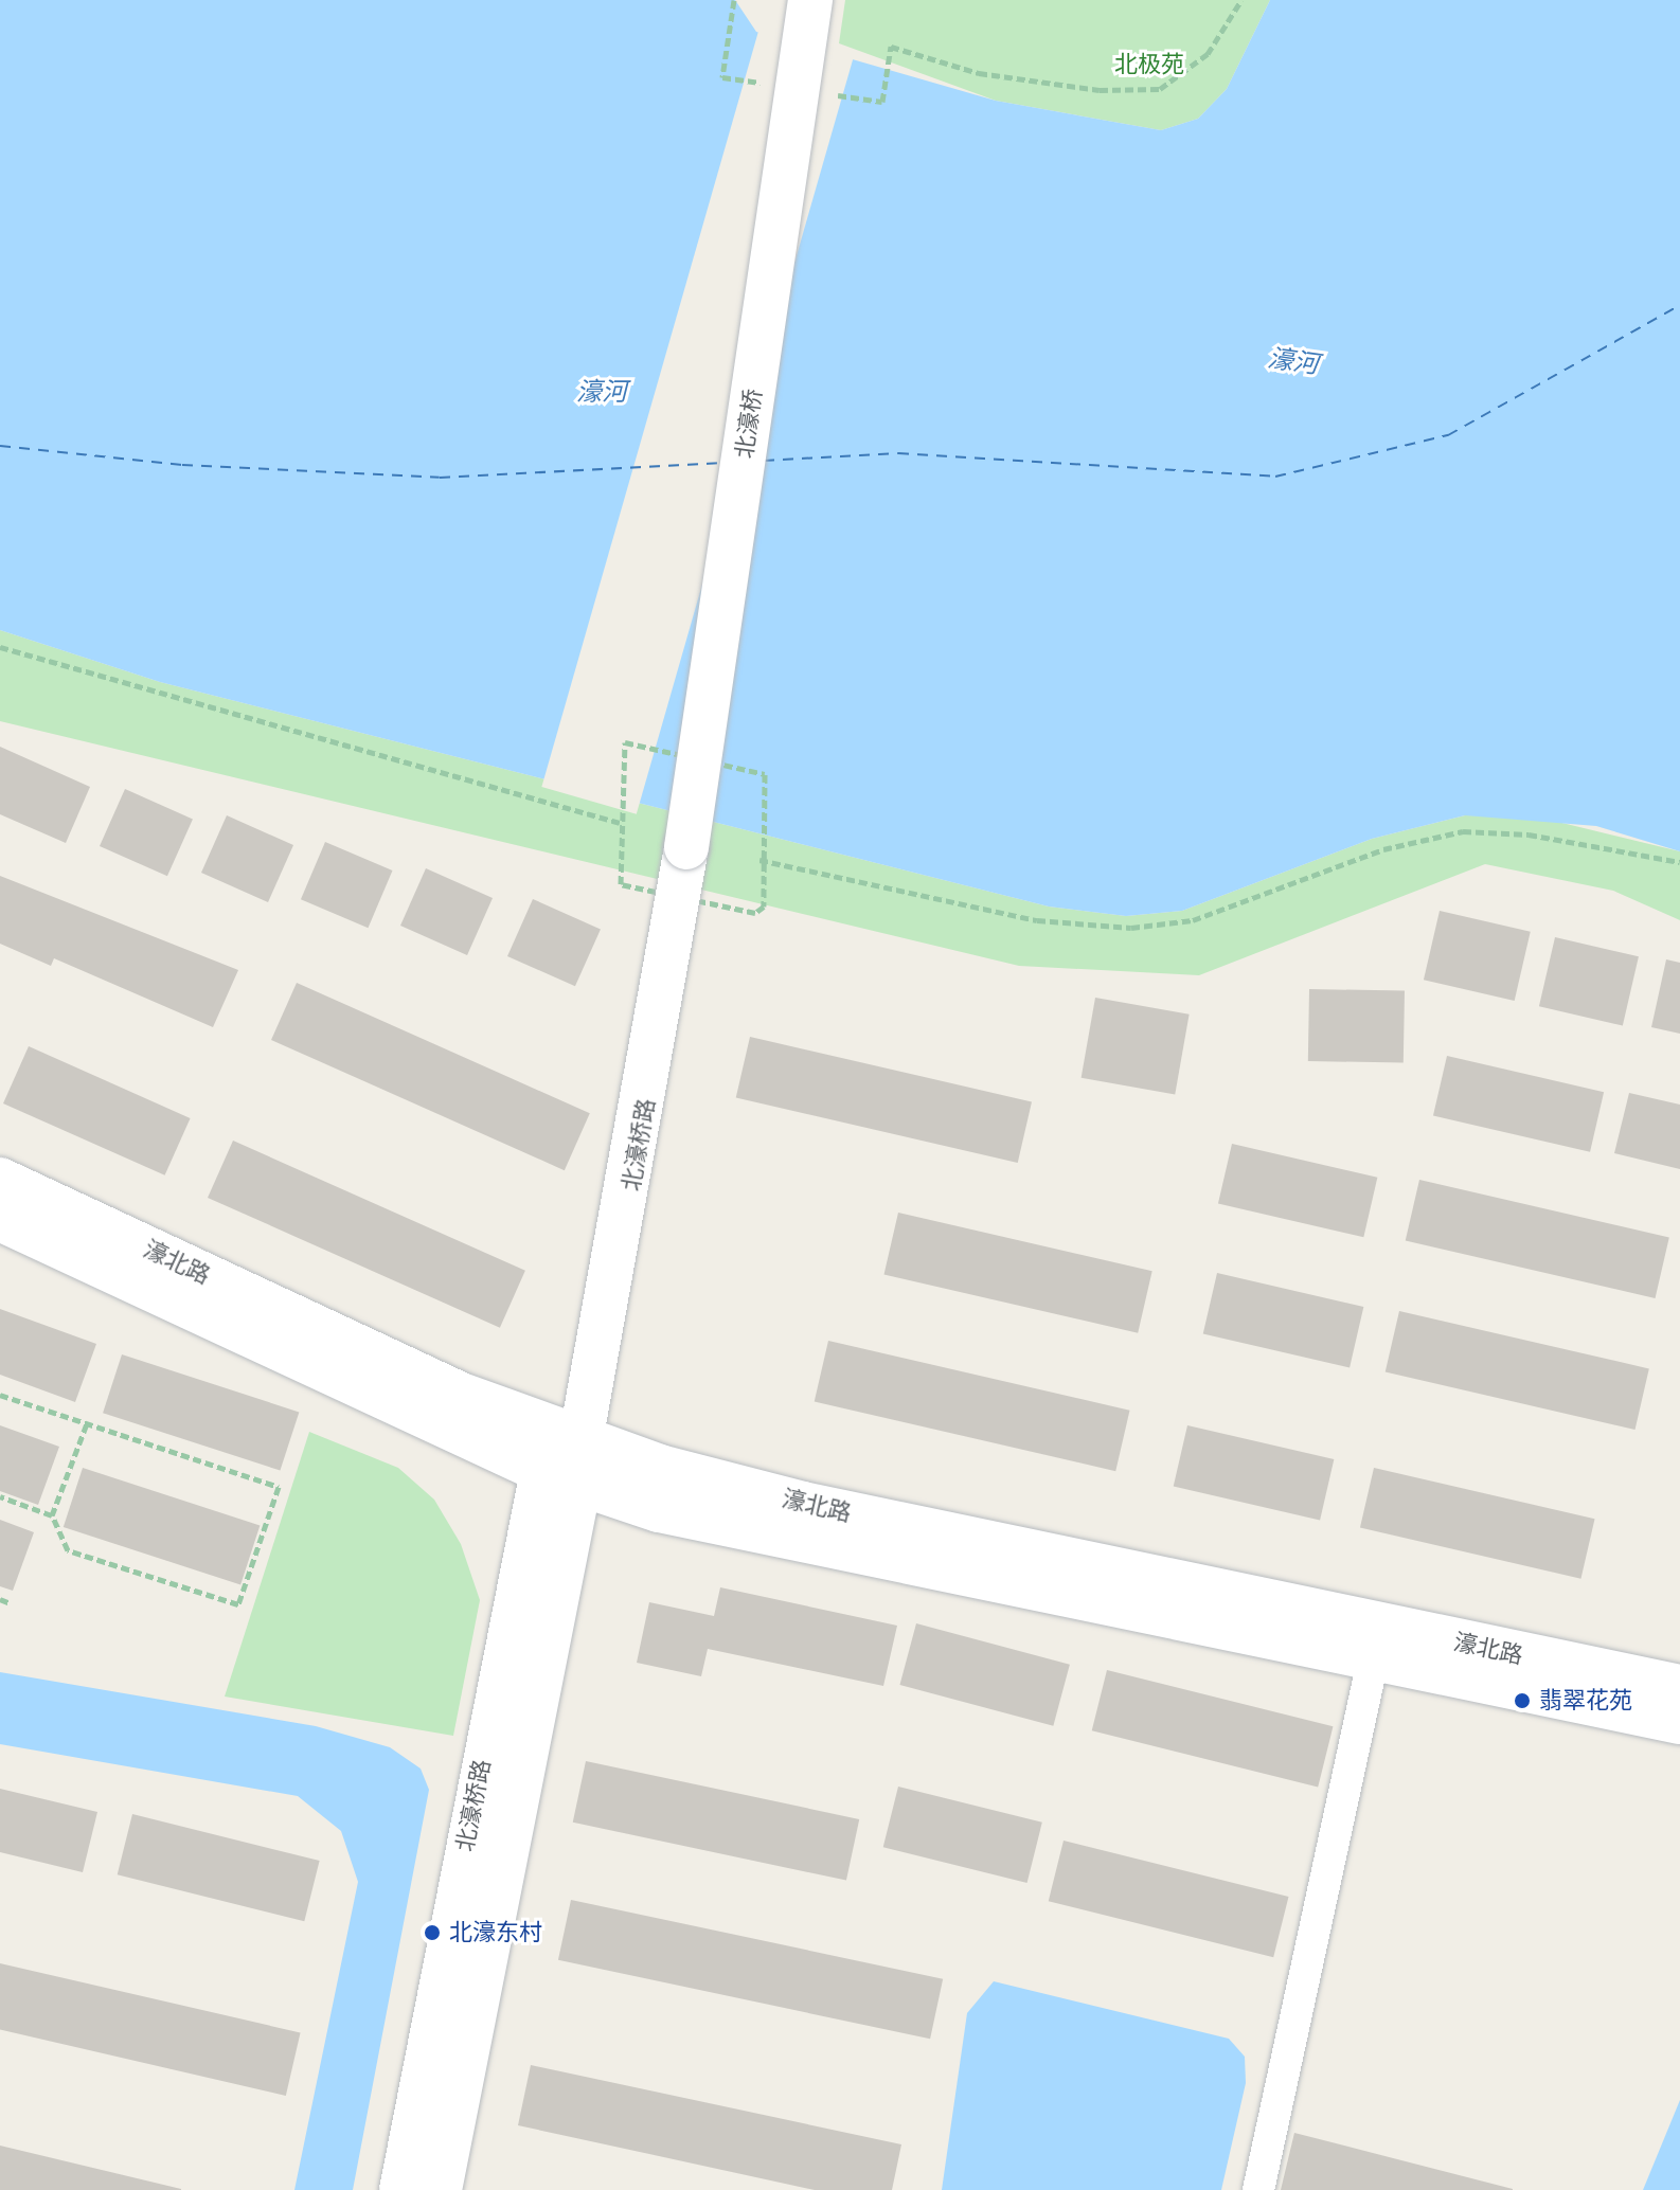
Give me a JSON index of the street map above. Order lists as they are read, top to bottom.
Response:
{
  "streets": {
    "main road": ["北濠桥", "北濠桥路", "濠北路"]
  },
  "crossings": [
    ["北濠桥", "北濠桥路"],
    ["北濠桥路", "濠北路"]
  ],
  "water": ["濠河"],
  "parks": ["北极苑"],
  "places": ["翡翠花苑", "北濠东村"]
}
